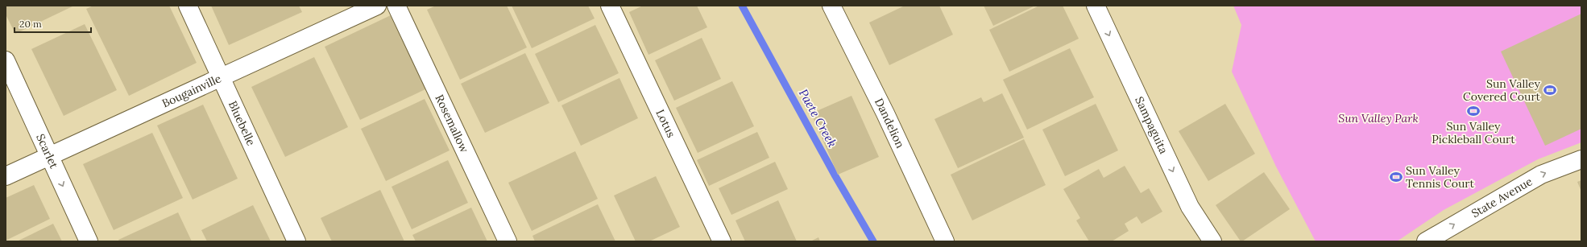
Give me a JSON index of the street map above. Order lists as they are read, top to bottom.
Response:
{
  "streets": {
    "street": [
      "Bougainville",
      "Dandelion",
      "Bluebelle",
      "Rosemallow",
      "Lotus",
      "Sampaguita",
      "Scarlet",
      "State Avenue"
    ]
  },
  "crossings": [
    ["Bougainville", "Bluebelle"],
    ["Bougainville", "Scarlet"]
  ],
  "one_way": ["Sampaguita", "Scarlet", "State Avenue"],
  "water": ["Paete Creek"],
  "parks": ["Sun Valley Park"],
  "places": {
    "sports": ["Sun Valley Covered Court", "Sun Valley Pickleball Court", "Sun Valley Tennis Court"]
  },
  "scale_bar": "20 m"
}
